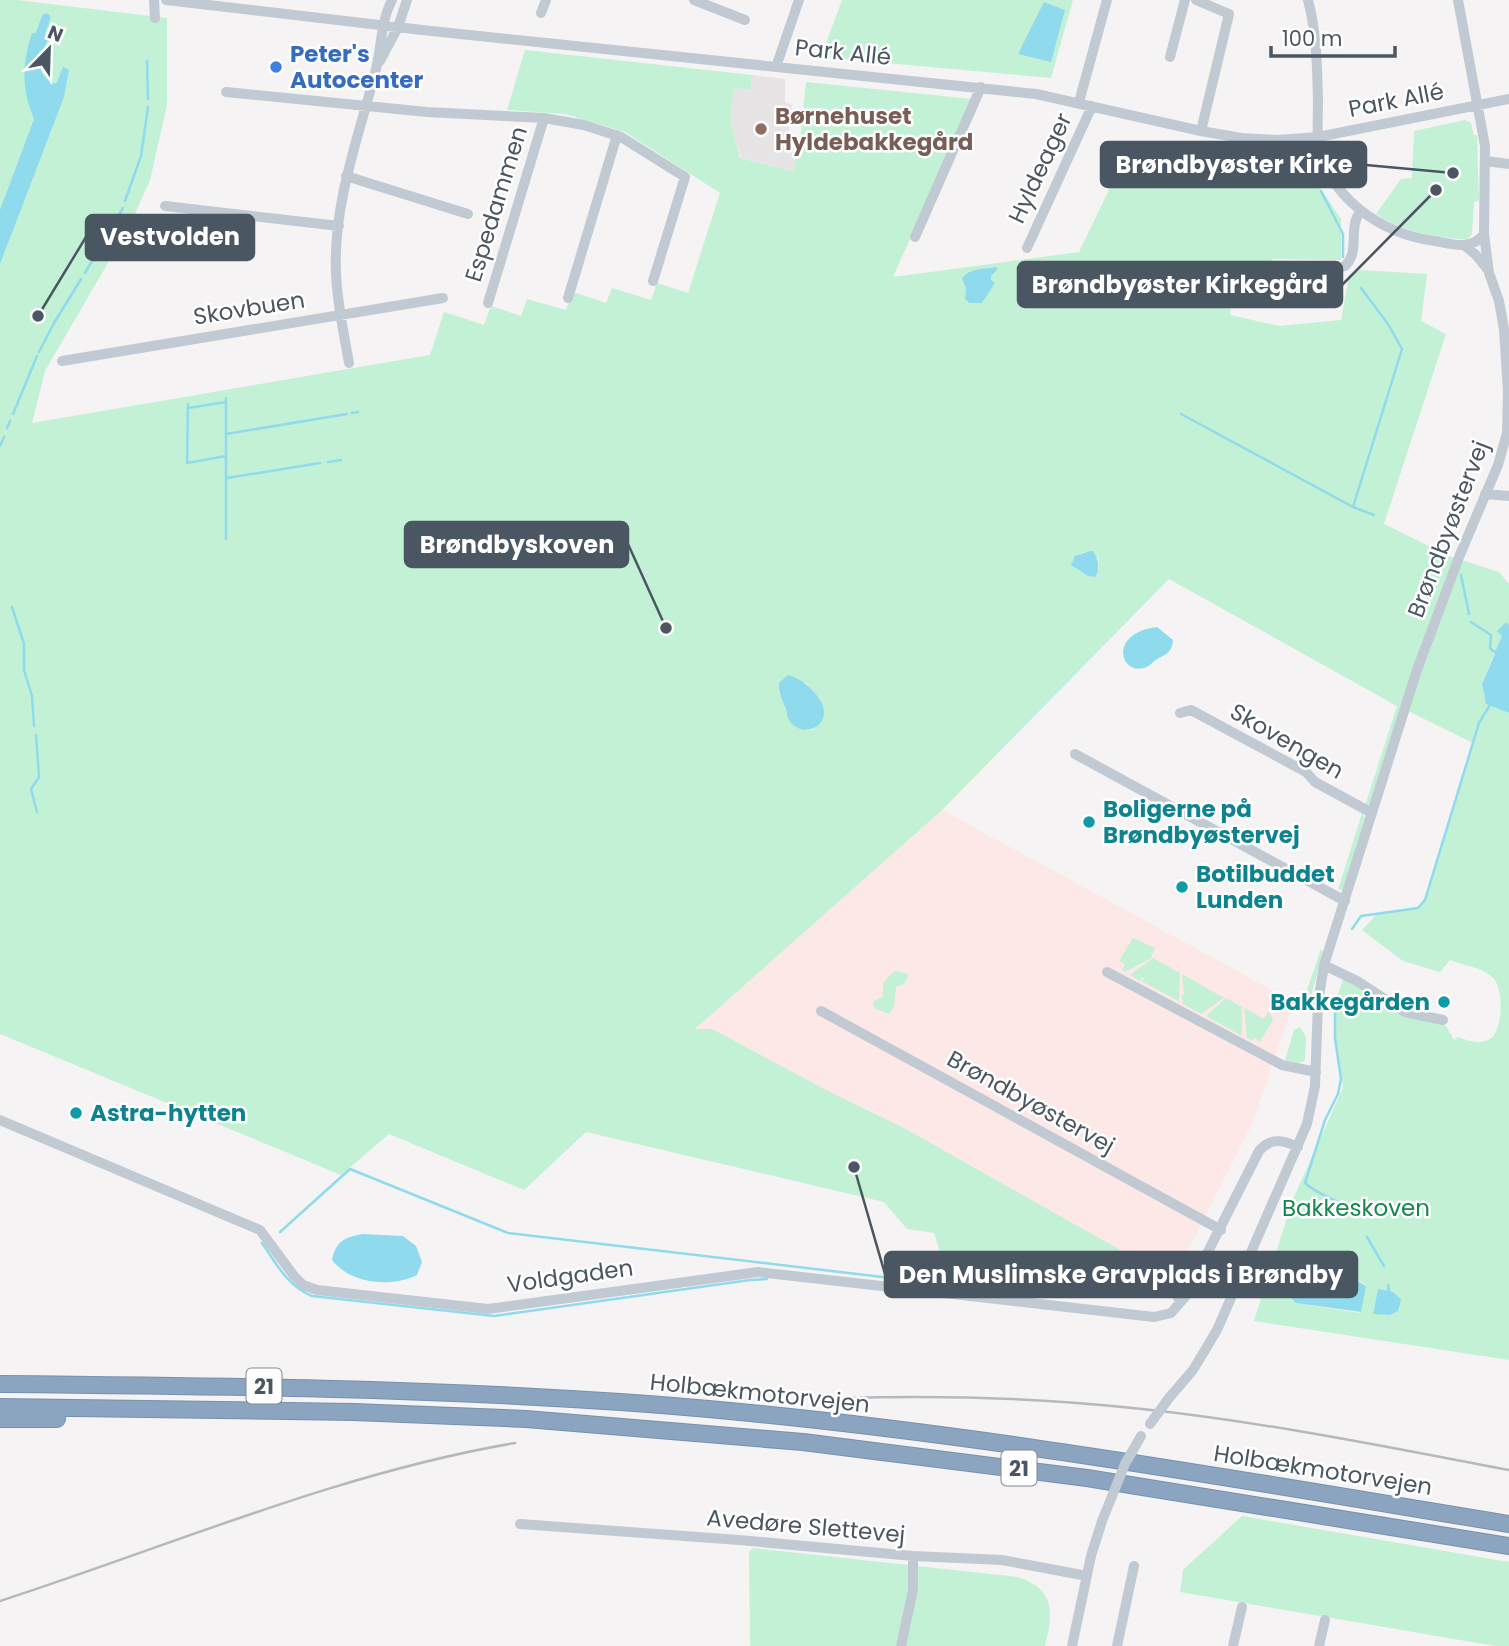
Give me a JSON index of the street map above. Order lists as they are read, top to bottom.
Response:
{
  "streets": {
    "highway": ["21", "Holbækmotorvejen"],
    "street": [
      "Park Allé",
      "Hyldeager",
      "Espedammen",
      "Skovbuen",
      "Brøndbyøstervej",
      "Skovengen",
      "Voldgaden",
      "Avedøre Slettevej"
    ]
  },
  "crossings": [
    ["Park Allé", "Hyldeager"],
    ["Park Allé", "Brøndbyøstervej"],
    ["Brøndbyøstervej", "Skovengen"],
    ["Brøndbyøstervej", "Voldgaden"],
    ["Brøndbyøstervej", "Avedøre Slettevej"]
  ],
  "parks": ["Bakkeskoven"],
  "places": [
    "Peter's Autocenter",
    "Børnehuset Hyldebakkegård",
    "Brøndbyøster Kirke",
    "Brøndbyøster Kirkegård",
    "Vestvolden",
    "Brøndbyskoven",
    "Boligerne på Brøndbyøstervej",
    "Botilbuddet Lunden",
    "Bakkegården",
    "Astra-hytten",
    "Den Muslimske Gravplads i Brøndby"
  ],
  "scale_bar": "100 m",
  "north": "top right"
}
